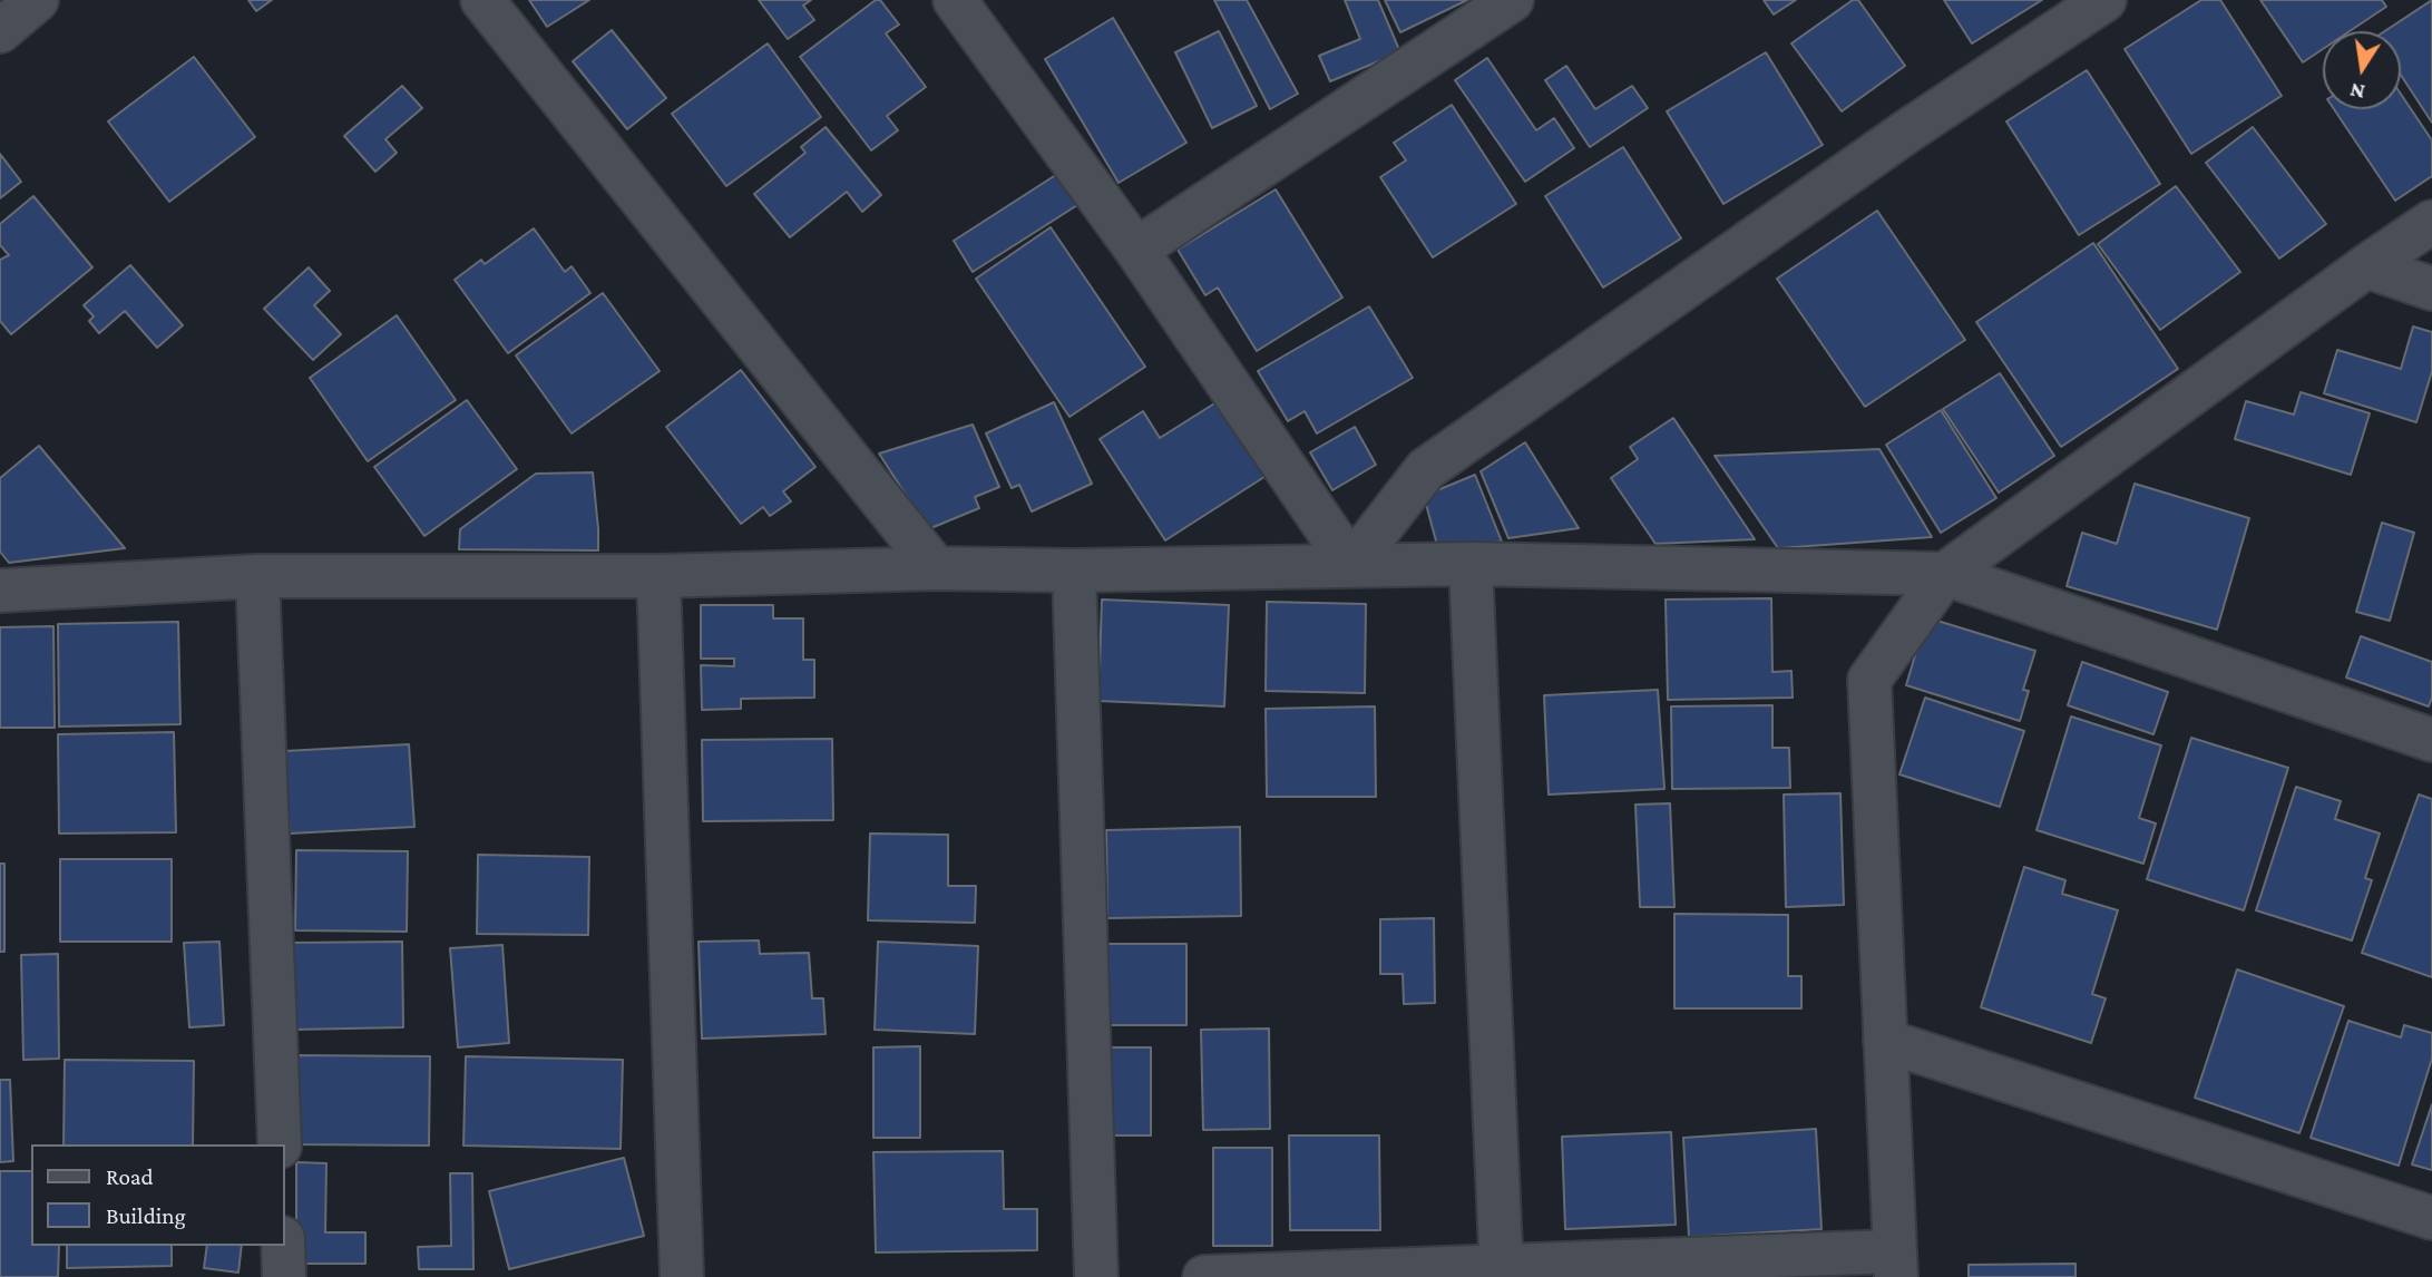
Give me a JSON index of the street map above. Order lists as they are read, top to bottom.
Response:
{
  "legend": ["Road", "Building"],
  "north": "bottom"
}
